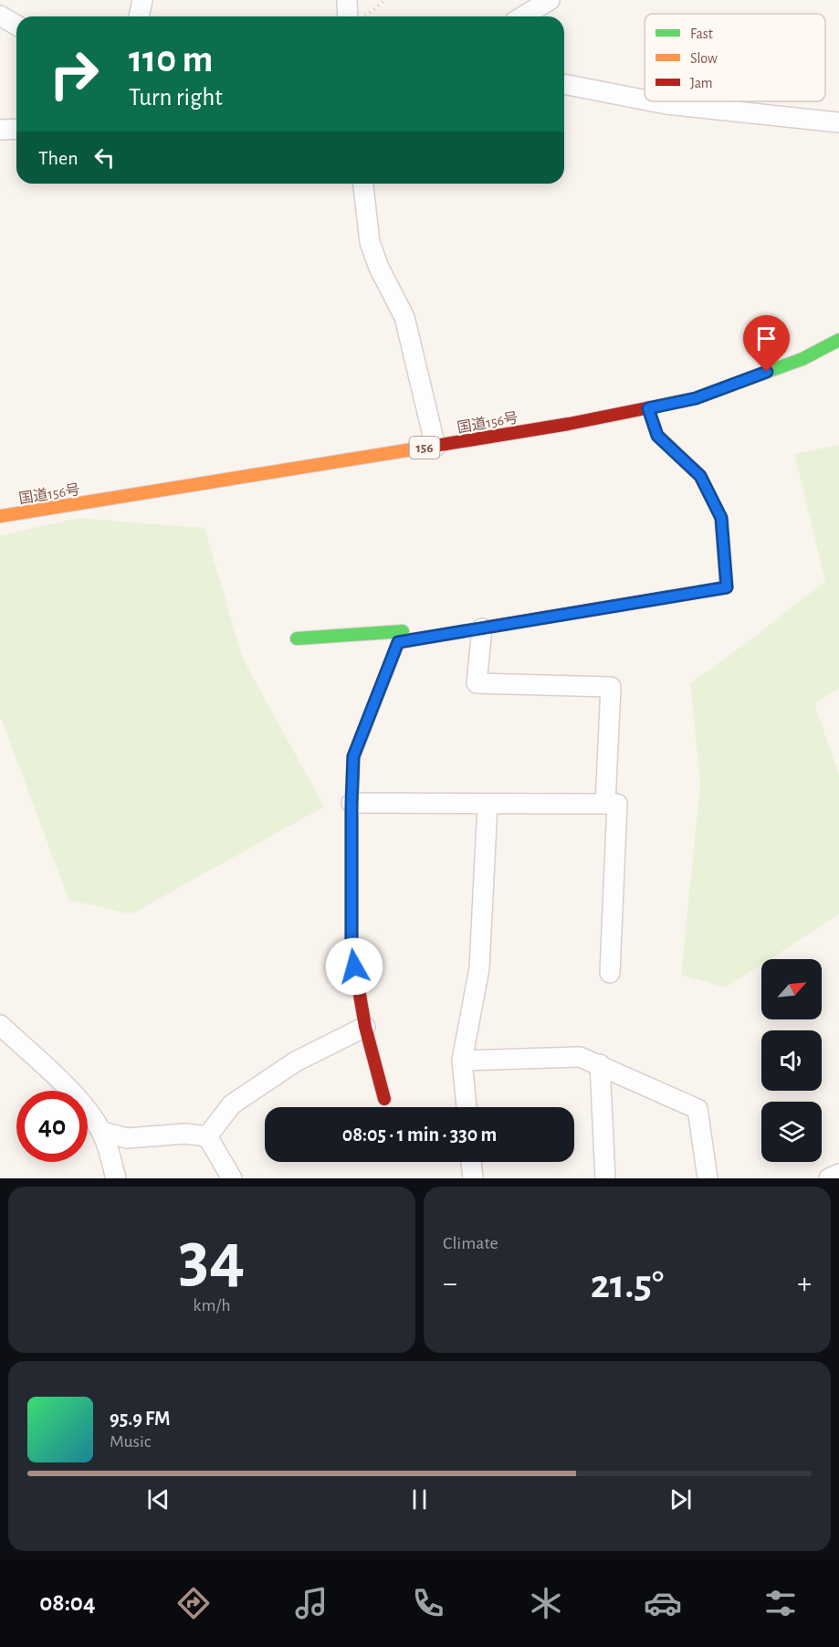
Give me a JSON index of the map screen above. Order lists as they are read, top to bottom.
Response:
{
  "streets": {
    "main road": ["国道156号", "156"]
  },
  "legend": ["Fast", "Slow", "Jam"],
  "north": "top right",
  "page": {
    "turn": ["110 m", "Turn right"],
    "then": "Then",
    "limit": "40",
    "trip": "08:05 · 1 min · 330 m",
    "tile": [
      ["34", "km/h"],
      "Climate"
    ],
    "heat": ["−", "21.5°", "+"],
    "song": ["95.9 FM", "Music"],
    "tabs": "08:04"
  }
}
